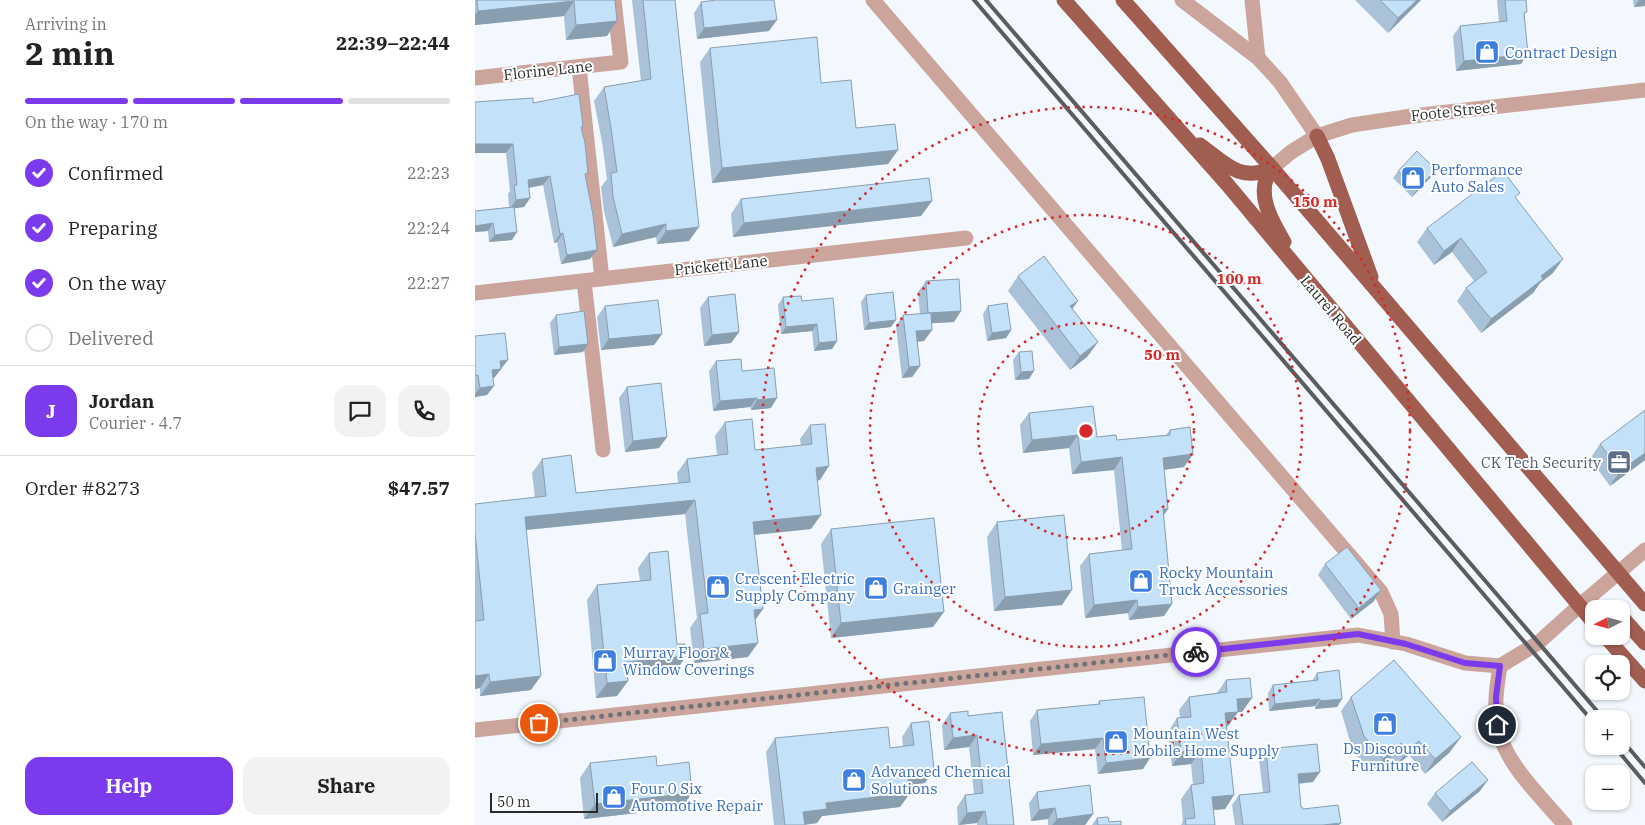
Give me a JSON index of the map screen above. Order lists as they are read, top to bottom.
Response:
{
  "streets": {
    "main road": ["Laurel Road"],
    "street": ["Florine Lane", "Foote Street", "Prickett Lane"]
  },
  "places": {
    "shop": [
      "Contract Design",
      "Performance Auto Sales",
      "Rocky Mountain Truck Accessories",
      "Crescent Electric Supply Company",
      "Grainger",
      "Murray Floor & Window Coverings",
      "Ds Discount Furniture",
      "Mountain West Mobile Home Supply",
      "Advanced Chemical Solutions",
      "Four 0 Six Automotive Repair"
    ],
    "office": ["CK Tech Security"]
  },
  "scale_bar": "50 m",
  "north": "left",
  "page": {
    "heading": ["2 min", "Arriving in", "22:39–22:44"],
    "panel": [
      "Jordan",
      "Courier · 4.7",
      "Order #8273",
      "$47.57"
    ],
    "bar": "On the way · 170 m",
    "list": [
      ["Confirmed", "22:23"],
      ["Preparing", "22:24"],
      ["On the way", "22:27"],
      "Delivered"
    ],
    "round": "J",
    "map_buttons": ["+", "−"],
    "buttons": ["Help", "Share"],
    "scale": "50 m"
  },
  "rings": ["150 m", "100 m", "50 m"]
}
